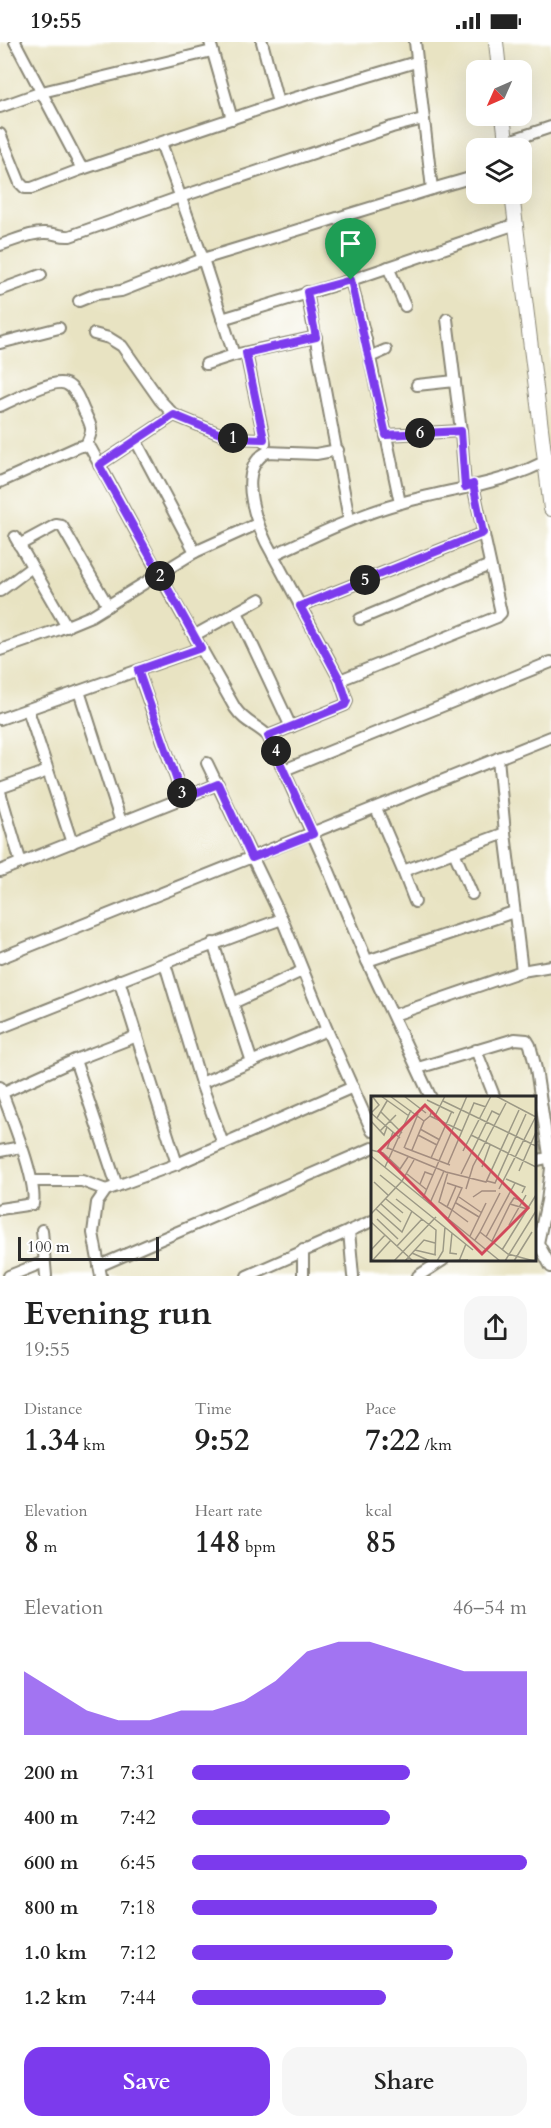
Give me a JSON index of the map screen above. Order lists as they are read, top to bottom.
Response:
{
  "scale_bar": "100 m",
  "north": "bottom left",
  "page": {
    "status": "19:55",
    "pins": [
      "6",
      "1",
      "2",
      "5",
      "4",
      "3"
    ],
    "scale": "100 m",
    "heading": ["Evening run", "19:55"],
    "stats": [
      ["Distance", "1.34 km"],
      ["Time", "9:52"],
      ["Pace", "7:22 /km"],
      ["Elevation", "8 m"],
      ["Heart rate", "148 bpm"],
      ["kcal", "85"]
    ],
    "chart": ["Elevation", "46–54 m"],
    "list": [
      {
        "name": "200 m",
        "note": "7:31"
      },
      {
        "name": "400 m",
        "note": "7:42"
      },
      {
        "name": "600 m",
        "note": "6:45"
      },
      {
        "name": "800 m",
        "note": "7:18"
      },
      {
        "name": "1.0 km",
        "note": "7:12"
      },
      {
        "name": "1.2 km",
        "note": "7:44"
      }
    ],
    "buttons": ["Save", "Share"]
  }
}
